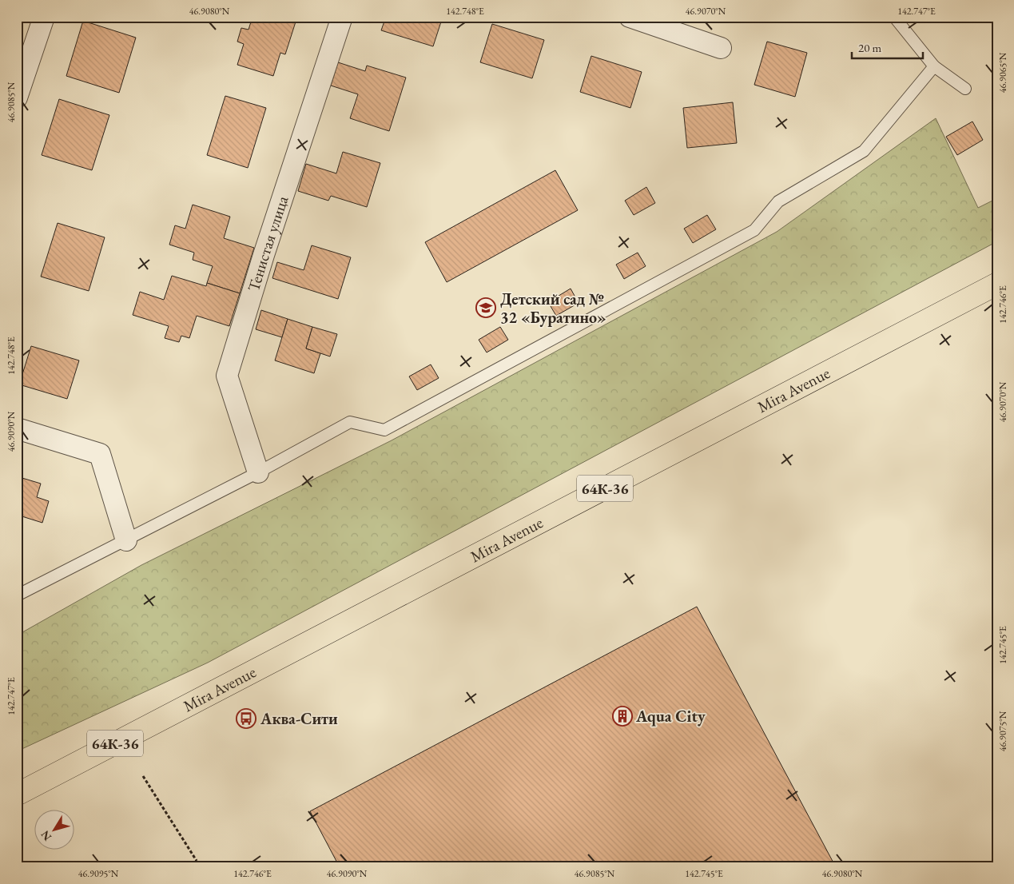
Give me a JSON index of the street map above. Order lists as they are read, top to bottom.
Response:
{
  "streets": {
    "main road": ["Mira Avenue", "64К-36"],
    "street": ["Тенистая улица"]
  },
  "places": {
    "school or university": ["Детский сад № 32 «Буратино»"],
    "building": ["Aqua City"],
    "bus stop": ["Аква-Сити"]
  },
  "scale_bar": "20 m",
  "north": "bottom left",
  "coordinates": [
    "46.9080°N",
    "142.748°E",
    "46.9070°N",
    "142.747°E",
    "46.9065°N",
    "46.9085°N",
    "142.746°E",
    "46.9090°N",
    "142.745°E",
    "46.9075°N",
    "46.9095°N"
  ]
}
